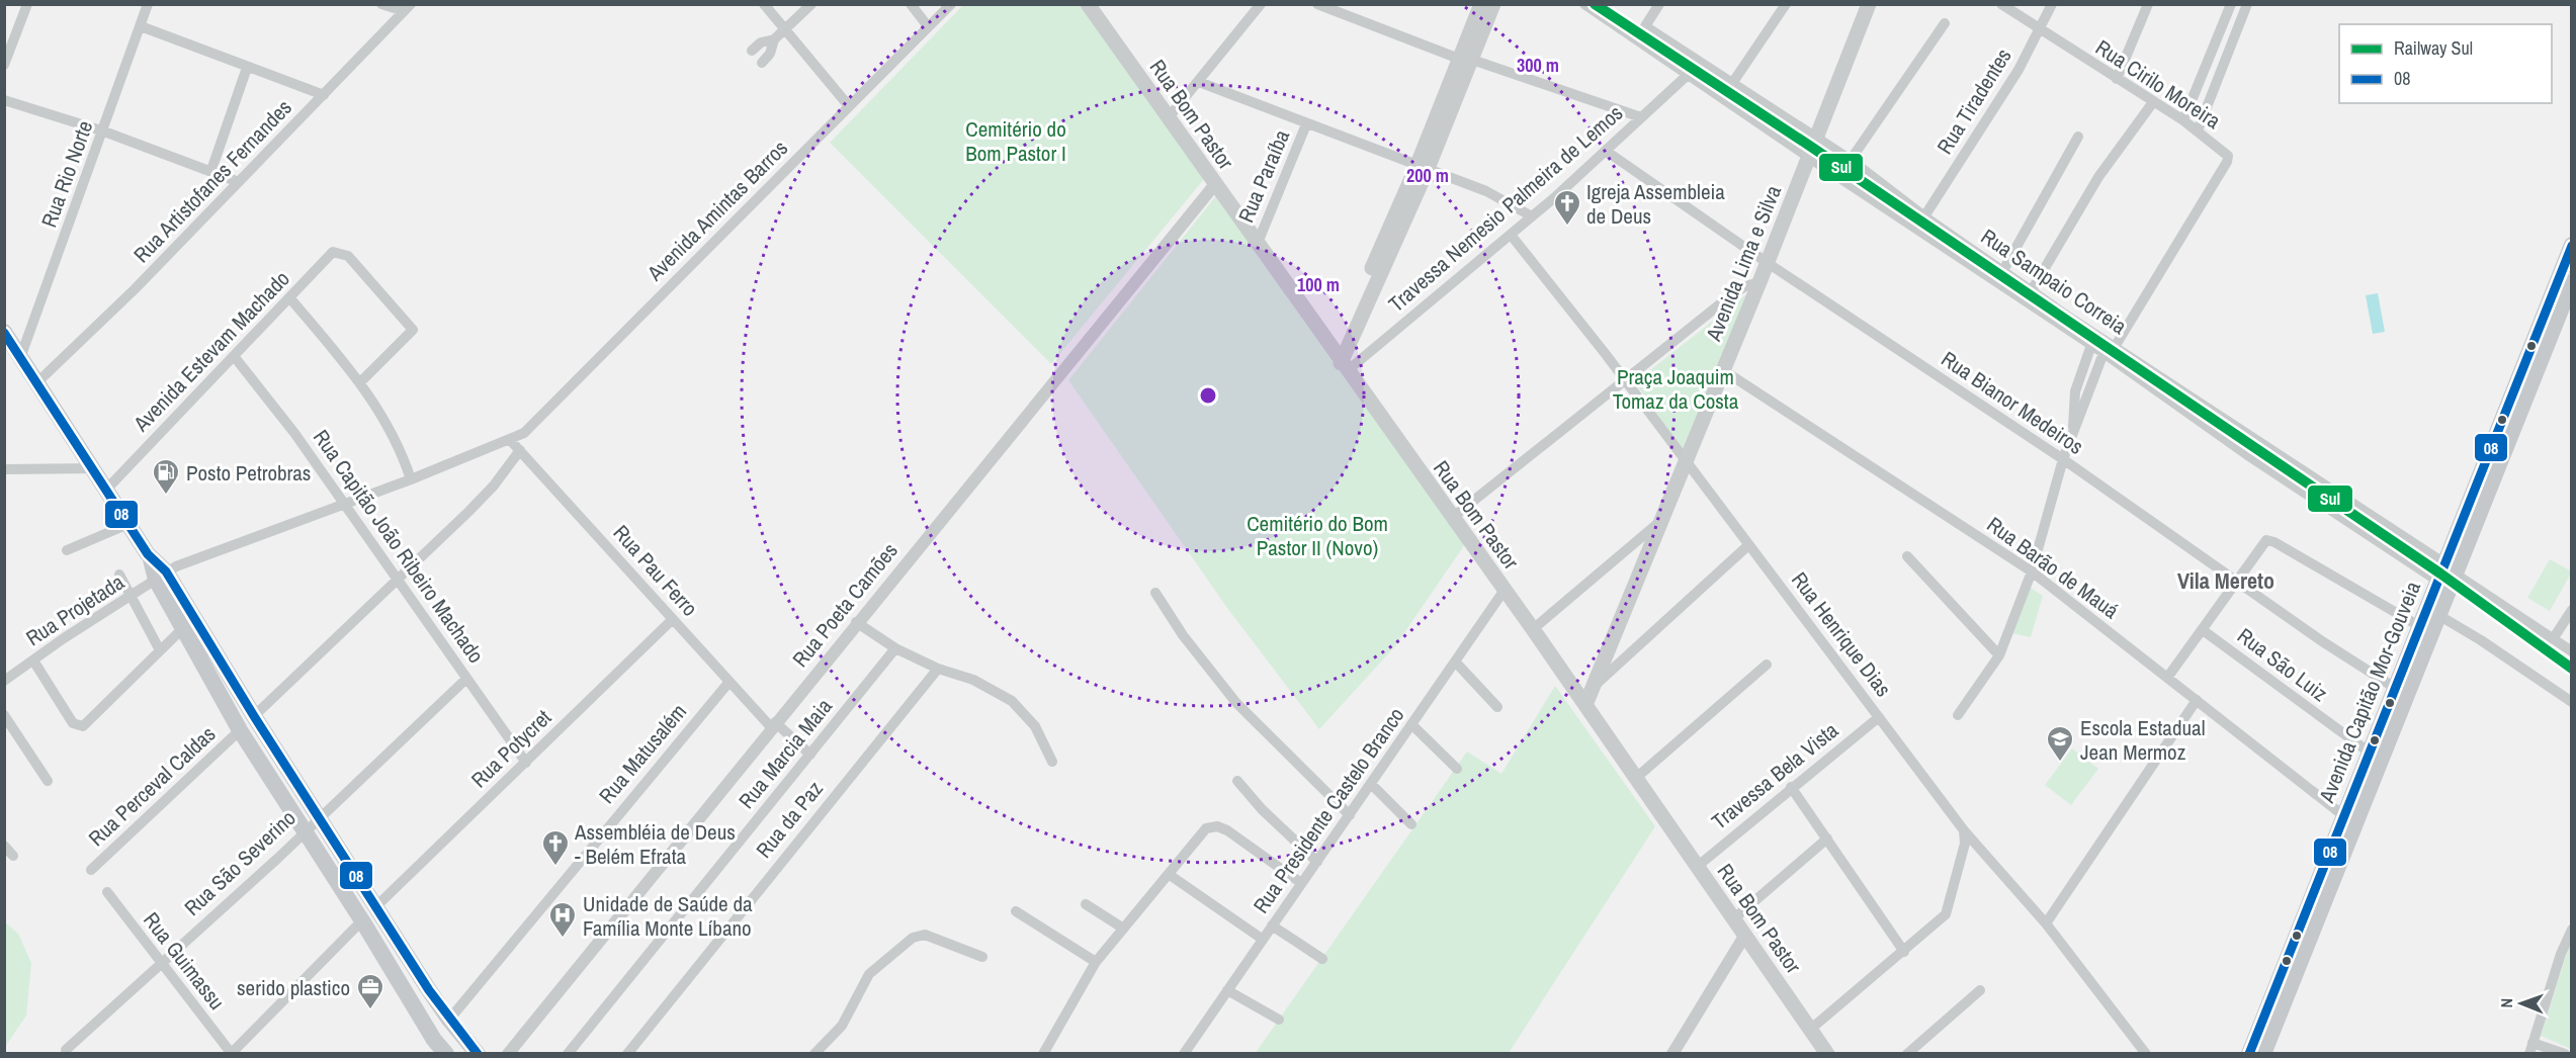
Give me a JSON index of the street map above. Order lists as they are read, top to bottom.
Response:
{
  "streets": {
    "main road": ["Rua Bom Pastor", "Avenida Lima e Silva", "Avenida Capitão Mor-Gouveia"],
    "street": [
      "Rua Cirilo Moreira",
      "Rua Tiradentes",
      "Rua Rio Norte",
      "Rua Paraíba",
      "Rua Artistofanes Fernandes",
      "Travessa Nemesio Palmeira de Lemos",
      "Avenida Amintas Barros",
      "Rua Sampaio Correia",
      "Avenida Estevam Machado",
      "Rua Bianor Medeiros",
      "Rua Capitão João Ribeiro Machado",
      "Rua Barão de Mauá",
      "Rua Pau Ferro",
      "Rua Poeta Camões",
      "Rua Projetada",
      "Rua Henrique Dias",
      "Rua São Luiz",
      "Rua Potycret",
      "Rua Matusalém",
      "Rua Marcia Maia",
      "Travessa Bela Vista",
      "Rua Perceval Caldas",
      "Rua Presidente Castelo Branco",
      "Rua da Paz",
      "Rua São Severino",
      "Rua Guimassu"
    ]
  },
  "crossings": [
    ["Rua Cirilo Moreira", "Rua Tiradentes"],
    ["Rua Cirilo Moreira", "Rua Sampaio Correia"],
    ["Rua Tiradentes", "Rua Sampaio Correia"],
    ["Rua Bom Pastor", "Rua Paraíba"],
    ["Rua Bom Pastor", "Travessa Nemesio Palmeira de Lemos"],
    ["Rua Bom Pastor", "Avenida Lima e Silva"],
    ["Rua Bom Pastor", "Rua Poeta Camões"],
    ["Rua Bom Pastor", "Travessa Bela Vista"],
    ["Rua Bom Pastor", "Rua Presidente Castelo Branco"],
    ["Travessa Nemesio Palmeira de Lemos", "Rua Sampaio Correia"],
    ["Travessa Nemesio Palmeira de Lemos", "Rua Bianor Medeiros"],
    ["Travessa Nemesio Palmeira de Lemos", "Rua Henrique Dias"],
    ["Avenida Amintas Barros", "Rua Pau Ferro"],
    ["Avenida Lima e Silva", "Rua Sampaio Correia"],
    ["Avenida Lima e Silva", "Rua Bianor Medeiros"],
    ["Avenida Lima e Silva", "Rua Barão de Mauá"],
    ["Avenida Lima e Silva", "Rua Henrique Dias"],
    ["Rua Sampaio Correia", "Avenida Capitão Mor-Gouveia"],
    ["Avenida Estevam Machado", "Rua Capitão João Ribeiro Machado"],
    ["Rua Bianor Medeiros", "Avenida Capitão Mor-Gouveia"],
    ["Rua Capitão João Ribeiro Machado", "Rua Potycret"],
    ["Rua Capitão João Ribeiro Machado", "Rua São Severino"],
    ["Rua Barão de Mauá", "Avenida Capitão Mor-Gouveia"],
    ["Rua Pau Ferro", "Rua Poeta Camões"],
    ["Rua Pau Ferro", "Rua Potycret"],
    ["Rua Pau Ferro", "Rua Matusalém"],
    ["Rua Pau Ferro", "Rua Marcia Maia"],
    ["Rua Henrique Dias", "Travessa Bela Vista"],
    ["Rua São Luiz", "Avenida Capitão Mor-Gouveia"],
    ["Rua São Severino", "Rua Guimassu"]
  ],
  "districts": ["Vila Mereto"],
  "parks": ["Cemitério do Bom Pastor I", "Praça Joaquim Tomaz da Costa", "Cemitério do Bom Pastor II (Novo)"],
  "places": {
    "church": ["Igreja Assembleia de Deus", "Assembléia de Deus - Belém Efrata"],
    "fuel station": ["Posto Petrobras"],
    "school or university": ["Escola Estadual Jean Mermoz"],
    "hospital": ["Unidade de Saúde da Família Monte Líbano"],
    "office": ["serido plastico"]
  },
  "lines": ["rail line Sul", "transit line 08"],
  "legend": ["Railway Sul", "08"],
  "north": "left",
  "rings": ["300 m", "200 m", "100 m"]
}
